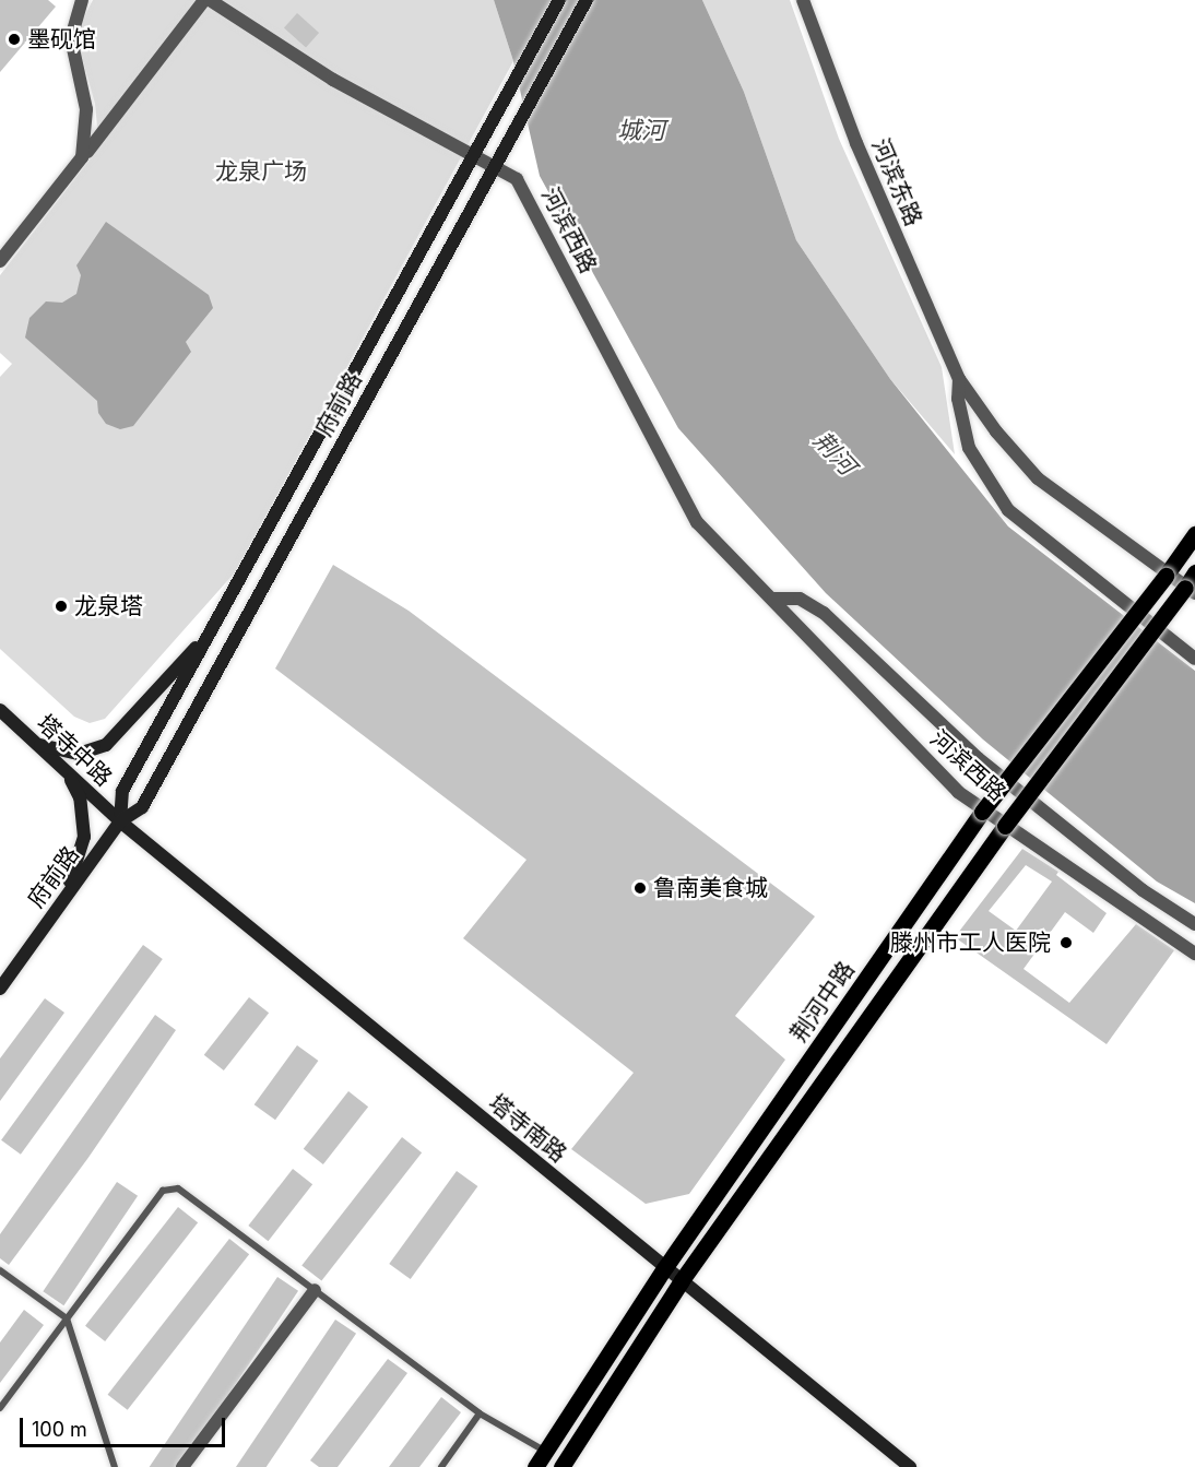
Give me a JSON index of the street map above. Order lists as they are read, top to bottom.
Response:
{
  "streets": {
    "main road": [
      "府前路",
      "塔寺中路",
      "荆河中路",
      "塔寺南路"
    ],
    "street": ["河滨东路", "河滨西路"]
  },
  "crossings": [
    ["河滨东路", "荆河中路"],
    ["河滨西路", "府前路"],
    ["河滨西路", "荆河中路"],
    ["府前路", "塔寺中路"],
    ["府前路", "塔寺南路"],
    ["塔寺中路", "塔寺南路"],
    ["荆河中路", "塔寺南路"]
  ],
  "water": ["城河", "荆河"],
  "parks": ["龙泉广场"],
  "places": [
    "墨砚馆",
    "龙泉塔",
    "鲁南美食城",
    "滕州市工人医院"
  ],
  "scale_bar": "100 m"
}
